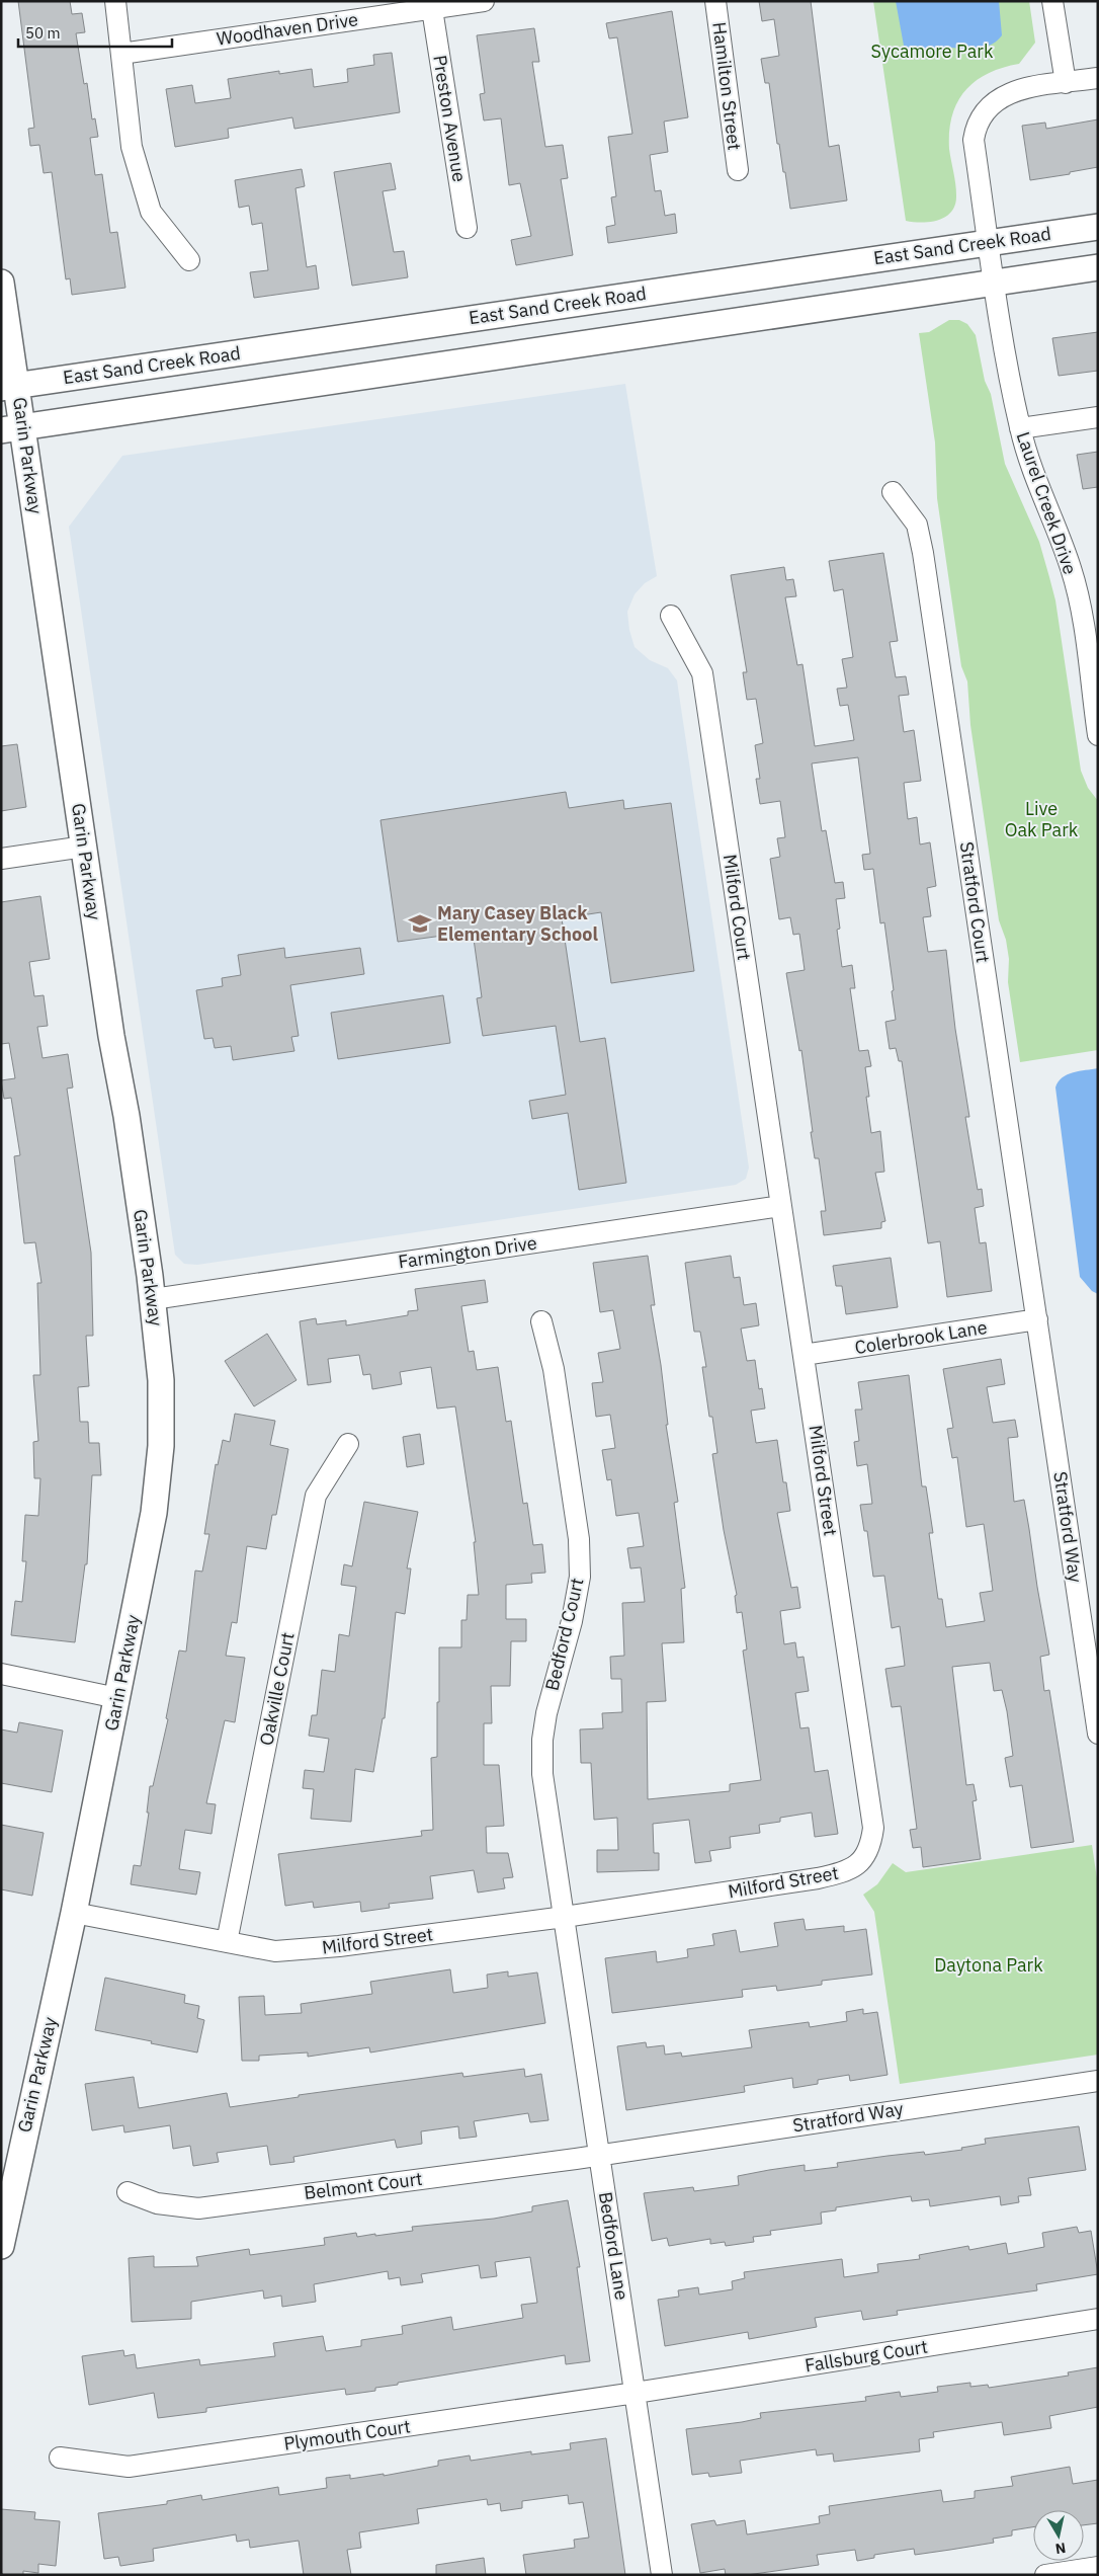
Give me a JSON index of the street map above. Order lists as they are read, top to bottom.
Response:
{
  "streets": {
    "street": [
      "Woodhaven Drive",
      "Hamilton Street",
      "Preston Avenue",
      "East Sand Creek Road",
      "Garin Parkway",
      "Laurel Creek Drive",
      "Stratford Court",
      "Milford Court",
      "Farmington Drive",
      "Colerbrook Lane",
      "Milford Street",
      "Stratford Way",
      "Bedford Court",
      "Oakville Court",
      "Belmont Court",
      "Bedford Lane",
      "Fallsburg Court",
      "Plymouth Court"
    ]
  },
  "crossings": [
    ["Woodhaven Drive", "Preston Avenue"],
    ["East Sand Creek Road", "Garin Parkway"],
    ["East Sand Creek Road", "Laurel Creek Drive"],
    ["Garin Parkway", "Farmington Drive"],
    ["Garin Parkway", "Milford Street"],
    ["Stratford Court", "Colerbrook Lane"],
    ["Stratford Court", "Stratford Way"],
    ["Milford Court", "Farmington Drive"],
    ["Milford Court", "Milford Street"],
    ["Farmington Drive", "Milford Street"],
    ["Colerbrook Lane", "Milford Street"],
    ["Colerbrook Lane", "Stratford Way"],
    ["Milford Street", "Bedford Court"],
    ["Milford Street", "Oakville Court"],
    ["Milford Street", "Bedford Lane"],
    ["Stratford Way", "Belmont Court"],
    ["Stratford Way", "Bedford Lane"],
    ["Bedford Court", "Bedford Lane"],
    ["Belmont Court", "Bedford Lane"],
    ["Bedford Lane", "Fallsburg Court"],
    ["Bedford Lane", "Plymouth Court"],
    ["Fallsburg Court", "Plymouth Court"]
  ],
  "parks": ["Sycamore Park", "Live Oak Park", "Daytona Park"],
  "places": {
    "school or university": ["Mary Casey Black Elementary School"]
  },
  "scale_bar": "50 m",
  "north": "bottom"
}
